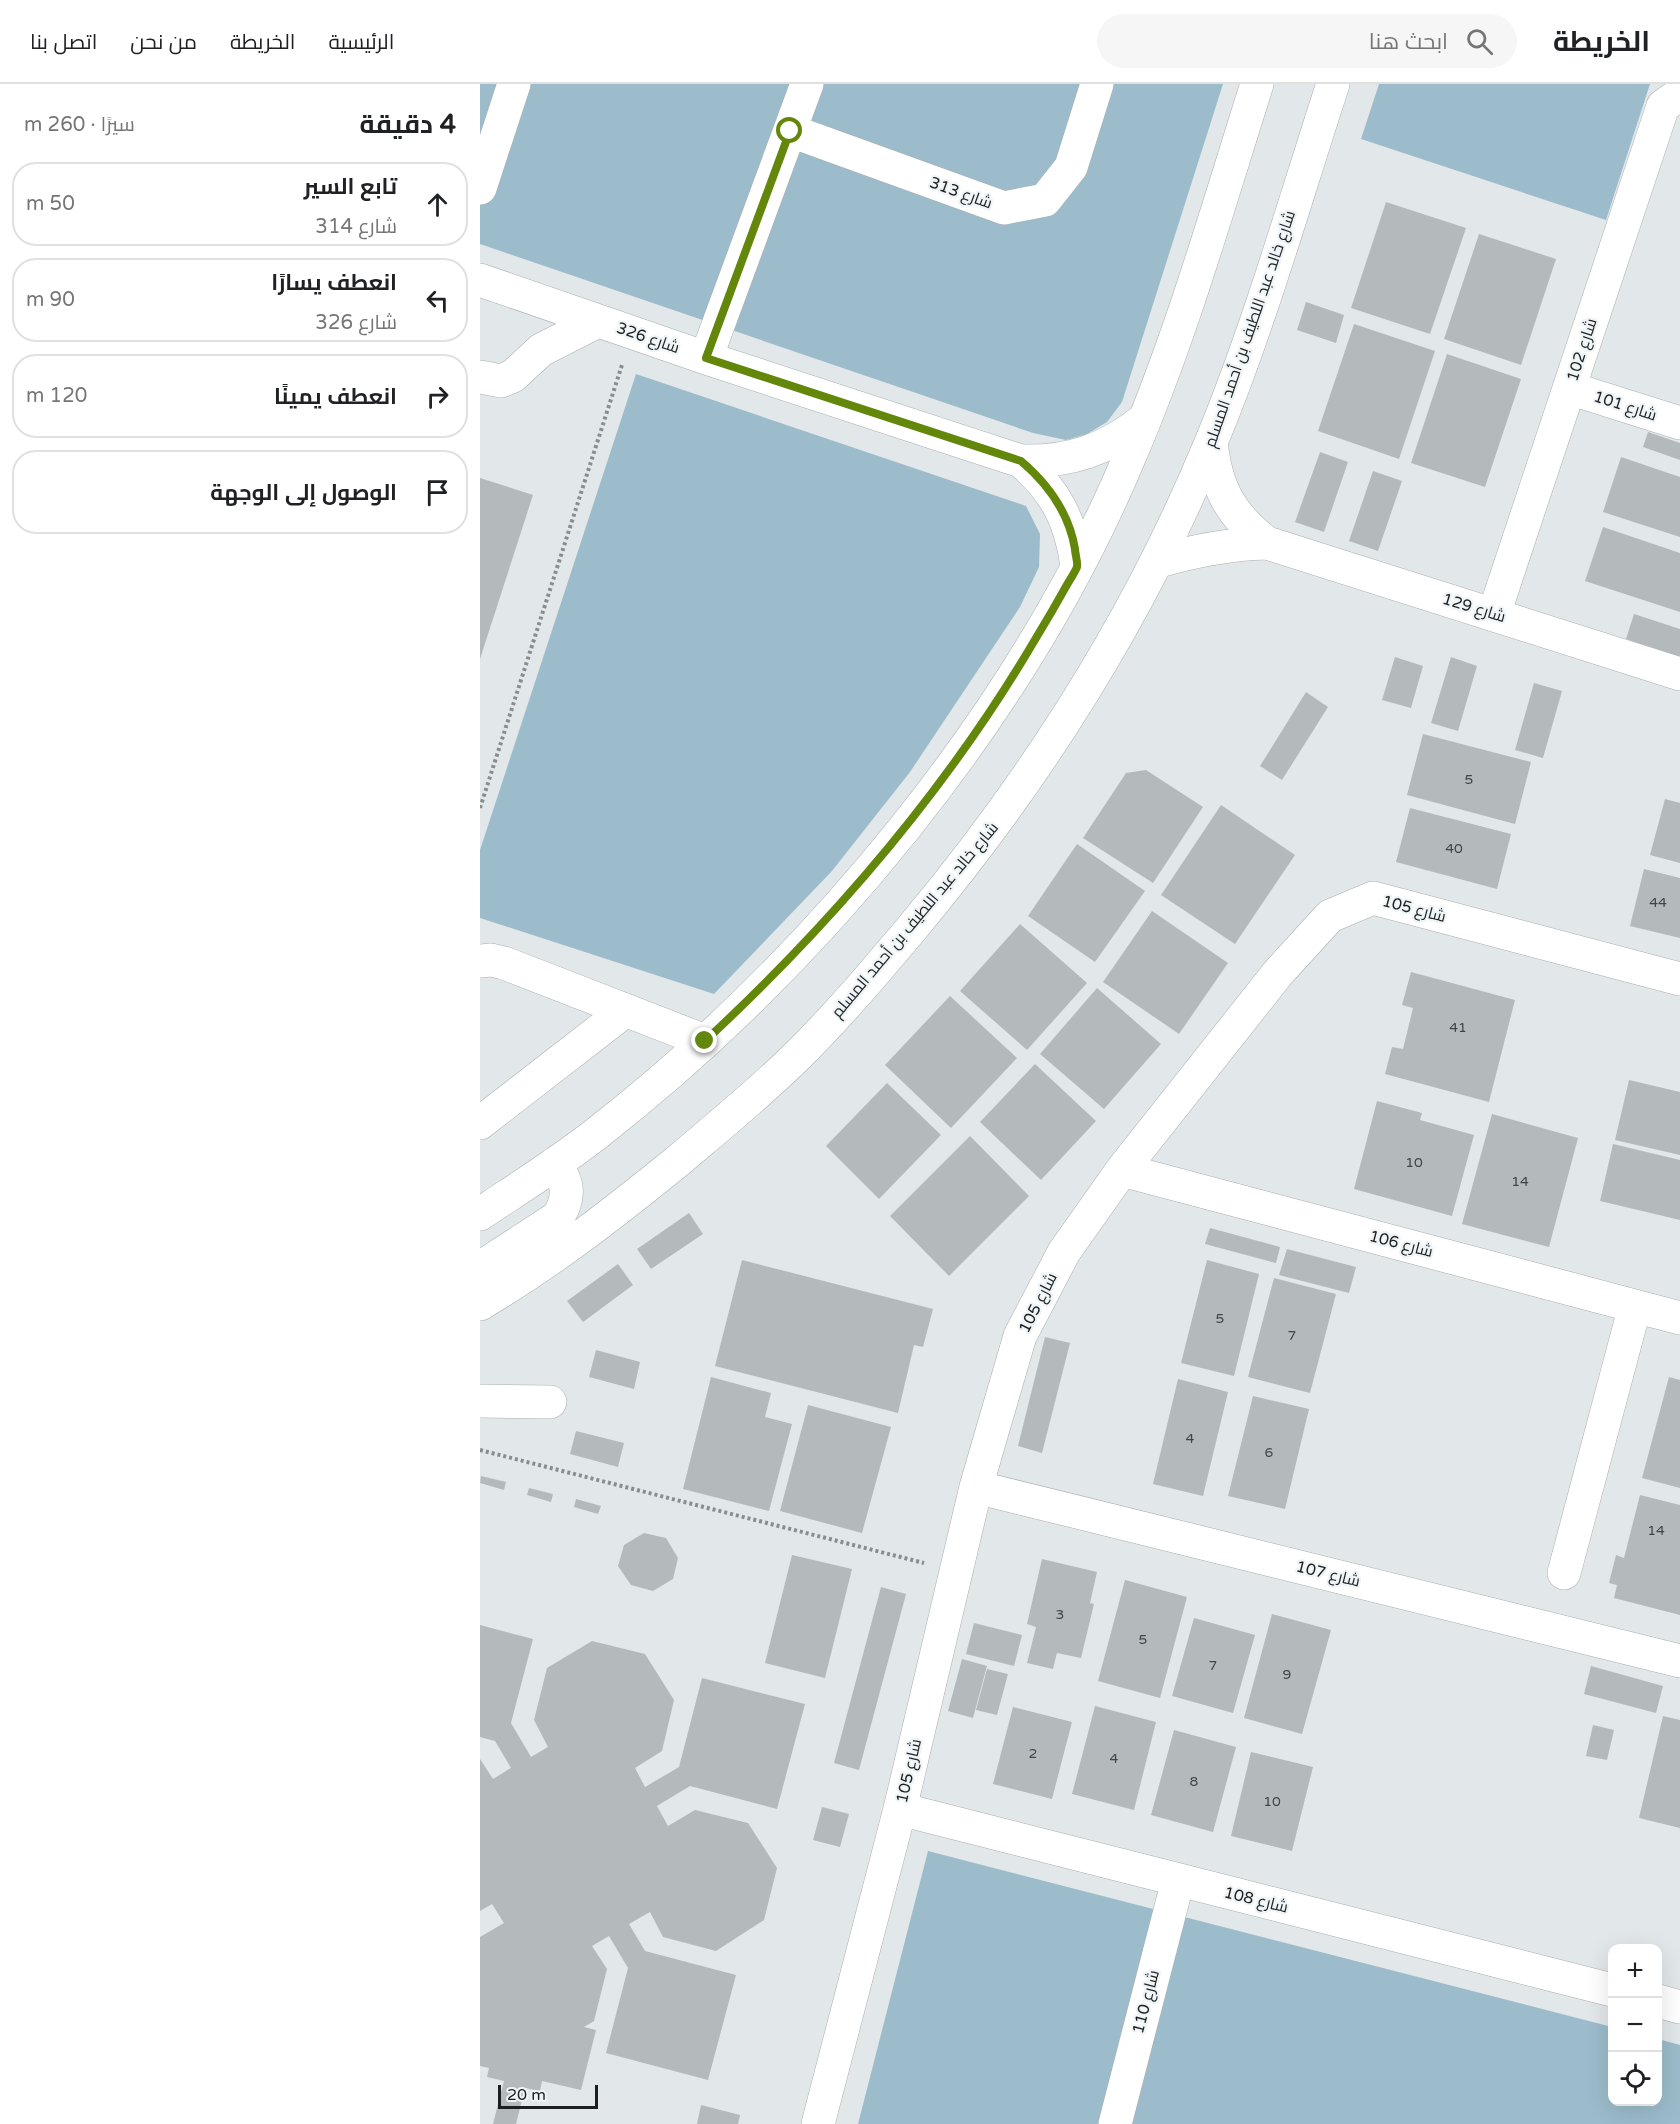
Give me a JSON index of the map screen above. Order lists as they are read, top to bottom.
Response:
{
  "streets": {
    "street": [
      "شارع 313",
      "شارع خالد عبد اللطيف بن أحمد المسلم",
      "شارع 326",
      "شارع 102",
      "شارع 101",
      "شارع 129",
      "شارع 105",
      "شارع 106",
      "شارع 107",
      "شارع 108",
      "شارع 110"
    ]
  },
  "crossings": [
    ["شارع خالد عبد اللطيف بن أحمد المسلم", "شارع 129"],
    ["شارع 102", "شارع 101"],
    ["شارع 102", "شارع 129"],
    ["شارع 105", "شارع 106"],
    ["شارع 105", "شارع 107"],
    ["شارع 105", "شارع 108"],
    ["شارع 108", "شارع 110"]
  ],
  "house_numbers": [
    "5",
    "40",
    "44",
    "41",
    "10",
    "14",
    "5",
    "7",
    "4",
    "6",
    "14",
    "3",
    "5",
    "7",
    "9",
    "2",
    "4",
    "8",
    "10"
  ],
  "scale_bar": "20 m",
  "page": {
    "header": "الخريطة",
    "search": "ابحث هنا",
    "nav": [
      "الرئيسية",
      "الخريطة",
      "من نحن",
      "اتصل بنا"
    ],
    "heading": ["4 دقيقة", "سيرًا · 260 m"],
    "list": [
      ["تابع السير", "شارع 314", "50 m"],
      ["انعطف يسارًا", "شارع 326", "90 m"],
      ["انعطف يمينًا", "120 m"],
      "الوصول إلى الوجهة"
    ],
    "map_buttons": ["+", "−"],
    "scale": "20 m"
  }
}
